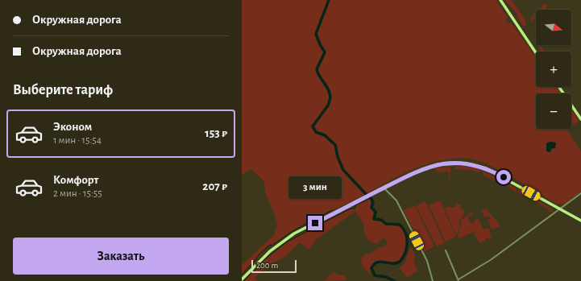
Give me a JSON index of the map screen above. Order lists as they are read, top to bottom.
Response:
{
  "scale_bar": "200 m",
  "north": "right",
  "page": {
    "banner": ["Окружная дорога", "Окружная дорога"],
    "map_buttons": ["+", "−"],
    "heading": "Выберите тариф",
    "list": [
      {
        "name": "Эконом",
        "note": "1 мин · 15:54",
        "value": "153 ₽"
      },
      {
        "name": "Комфорт",
        "note": "2 мин · 15:55",
        "value": "207 ₽"
      }
    ],
    "bubble": "3 мин",
    "buttons": "Заказать",
    "scale": "200 m"
  }
}
